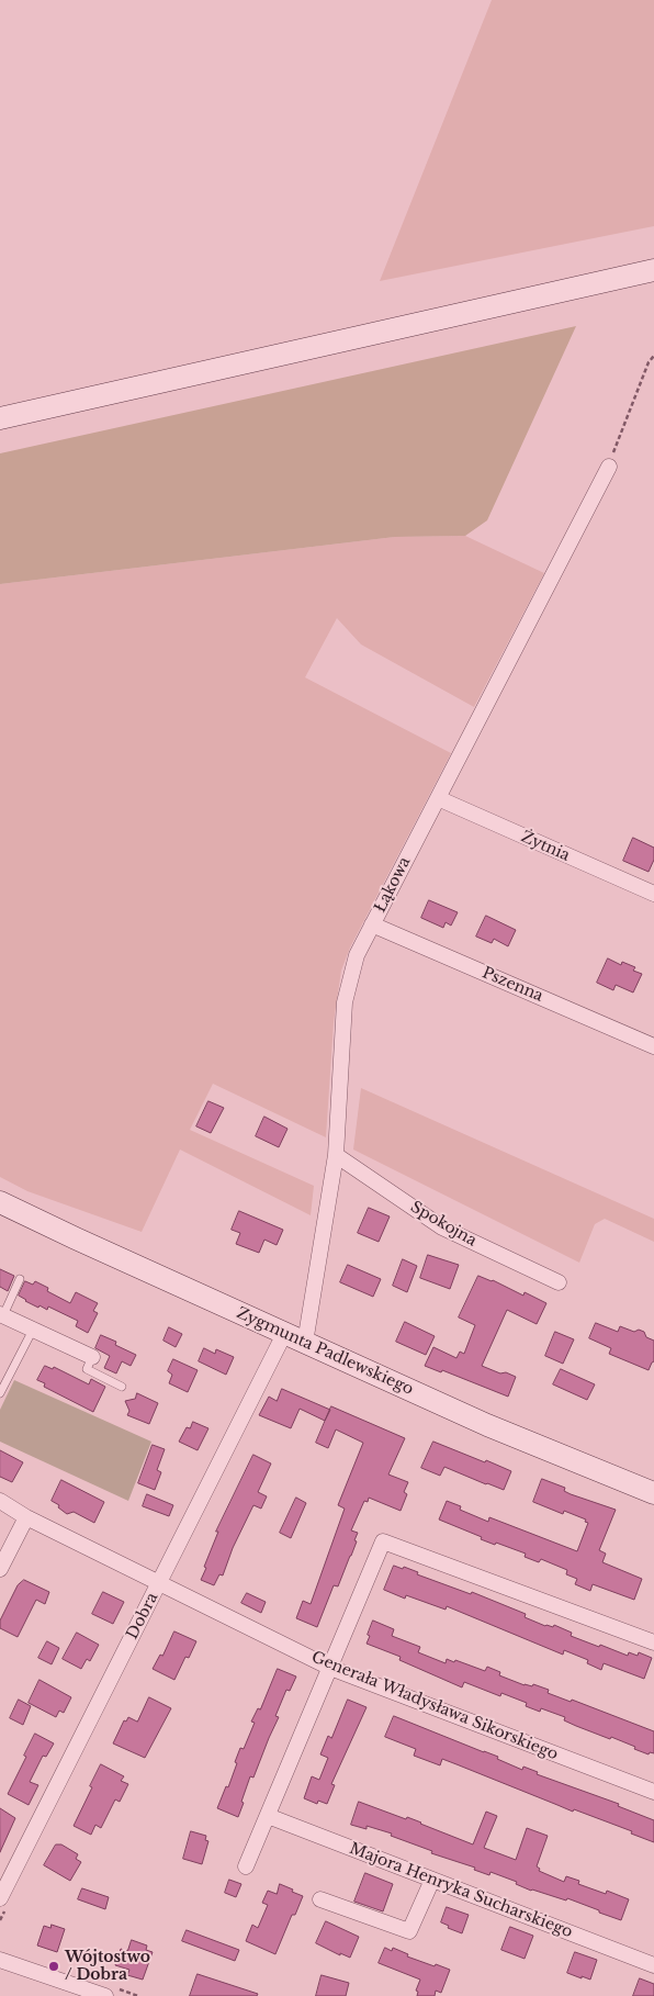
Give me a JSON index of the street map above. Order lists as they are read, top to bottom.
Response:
{
  "streets": {
    "street": [
      "Żytnia",
      "Łąkowa",
      "Pszenna",
      "Spokojna",
      "Zygmunta Padlewskiego",
      "Dobra",
      "Generała Władysława Sikorskiego",
      "Majora Henryka Sucharskiego"
    ]
  },
  "crossings": [
    ["Żytnia", "Łąkowa"],
    ["Łąkowa", "Pszenna"],
    ["Łąkowa", "Spokojna"],
    ["Łąkowa", "Zygmunta Padlewskiego"],
    ["Zygmunta Padlewskiego", "Dobra"],
    ["Dobra", "Generała Władysława Sikorskiego"]
  ],
  "places": ["Wójtostwo / Dobra"]
}
